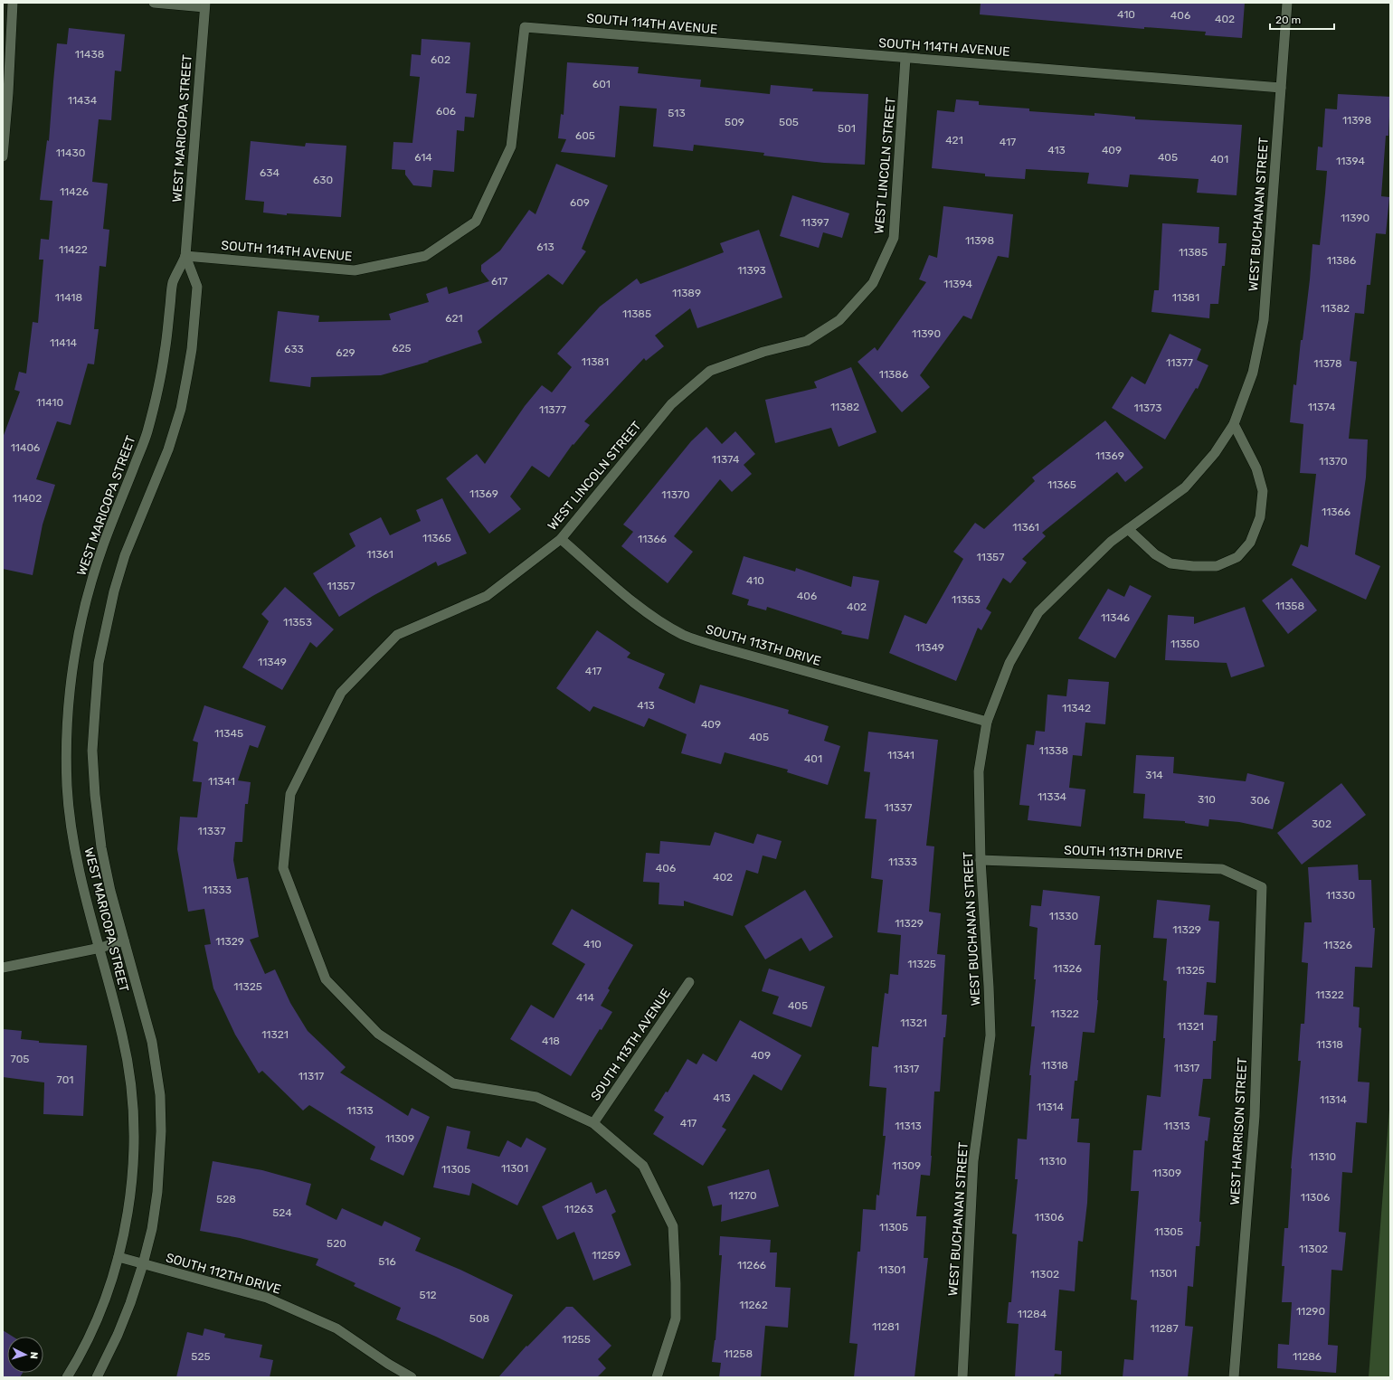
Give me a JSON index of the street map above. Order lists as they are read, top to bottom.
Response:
{
  "streets": {
    "street": [
      "SOUTH 114TH AVENUE",
      "WEST MARICOPA STREET",
      "WEST LINCOLN STREET",
      "WEST BUCHANAN STREET",
      "SOUTH 113TH DRIVE",
      "SOUTH 113TH AVENUE",
      "WEST HARRISON STREET",
      "SOUTH 112TH DRIVE"
    ]
  },
  "crossings": [
    ["SOUTH 114TH AVENUE", "WEST MARICOPA STREET"],
    ["SOUTH 114TH AVENUE", "WEST LINCOLN STREET"],
    ["SOUTH 114TH AVENUE", "WEST BUCHANAN STREET"],
    ["WEST MARICOPA STREET", "SOUTH 112TH DRIVE"],
    ["WEST LINCOLN STREET", "SOUTH 113TH DRIVE"],
    ["WEST LINCOLN STREET", "SOUTH 113TH AVENUE"],
    ["WEST BUCHANAN STREET", "SOUTH 113TH DRIVE"],
    ["SOUTH 113TH DRIVE", "WEST HARRISON STREET"]
  ],
  "house_numbers": [
    "410",
    "406",
    "402",
    "11438",
    "602",
    "601",
    "11434",
    "606",
    "513",
    "11398",
    "509",
    "505",
    "501",
    "605",
    "421",
    "417",
    "413",
    "409",
    "11430",
    "614",
    "405",
    "401",
    "11394",
    "634",
    "630",
    "11426",
    "609",
    "11390",
    "11397",
    "11398",
    "613",
    "11422",
    "11385",
    "11386",
    "11393",
    "617",
    "11394",
    "11389",
    "11418",
    "11381",
    "11382",
    "11385",
    "621",
    "11390",
    "11414",
    "625",
    "633",
    "629",
    "11381",
    "11377",
    "11378",
    "11386",
    "11410",
    "11382",
    "11374",
    "11373",
    "11377",
    "11406",
    "11369",
    "11374",
    "11370",
    "11365",
    "11369",
    "11370",
    "11402",
    "11366",
    "11361",
    "11365",
    "11366",
    "11361",
    "11357",
    "410",
    "11357",
    "406",
    "11353",
    "11358",
    "402",
    "11346",
    "11353",
    "11350",
    "11349",
    "11349",
    "417",
    "413",
    "11342",
    "409",
    "11345",
    "405",
    "11338",
    "11341",
    "401",
    "314",
    "11341",
    "11334",
    "310",
    "306",
    "11337",
    "302",
    "11337",
    "11333",
    "406",
    "402",
    "11333",
    "11330",
    "11330",
    "11329",
    "11329",
    "11329",
    "410",
    "11326",
    "11325",
    "11326",
    "11325",
    "11325",
    "11322",
    "414",
    "405",
    "11322",
    "11321",
    "11321",
    "11321",
    "418",
    "11318",
    "409",
    "705",
    "11318",
    "11317",
    "11317",
    "11317",
    "701",
    "413",
    "11314",
    "11314",
    "11313",
    "417",
    "11313",
    "11313",
    "11309",
    "11310",
    "11310",
    "11309",
    "11301",
    "11305",
    "11309",
    "11270",
    "11306",
    "528",
    "11263",
    "524",
    "11306",
    "11305",
    "11305",
    "520",
    "11302",
    "11259",
    "516",
    "11266",
    "11301",
    "11301",
    "11302",
    "512",
    "11262",
    "11290",
    "11284",
    "508",
    "11281",
    "11287",
    "11255",
    "11258",
    "525",
    "11286"
  ],
  "scale_bar": "20 m",
  "north": "right"
}
